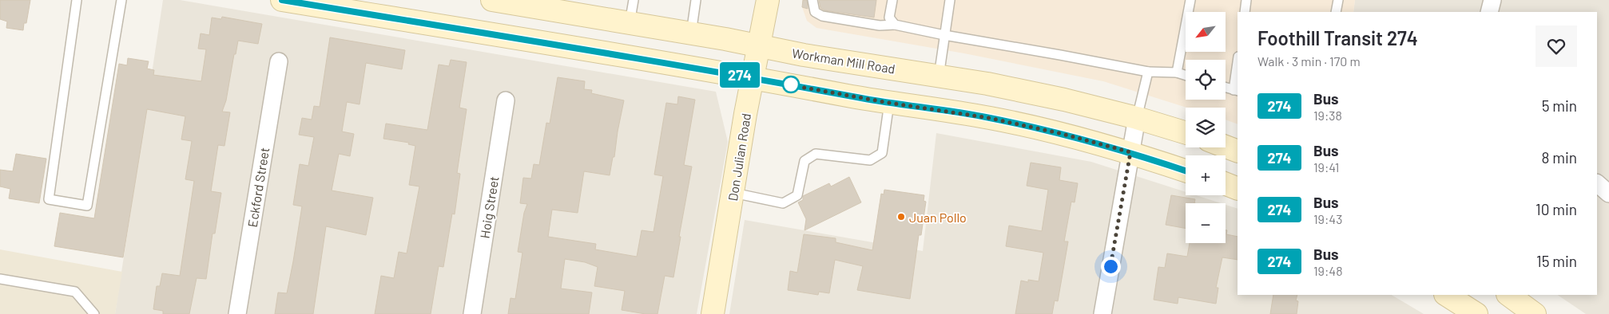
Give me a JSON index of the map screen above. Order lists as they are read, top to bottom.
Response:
{
  "streets": {
    "main road": ["Workman Mill Road", "Don Julian Road"],
    "street": ["Eckford Street", "Hoig Street"]
  },
  "crossings": [
    ["Workman Mill Road", "Don Julian Road"]
  ],
  "places": ["Juan Pollo"],
  "lines": ["bus line 274"],
  "north": "bottom left",
  "page": {
    "on_map": "274",
    "map_buttons": ["+", "−"],
    "heading": ["Foothill Transit 274", "Walk · 3 min · 170 m"],
    "list": [
      {
        "mark": "274",
        "name": "Bus",
        "note": "19:38",
        "value": "5 min"
      },
      {
        "mark": "274",
        "name": "Bus",
        "note": "19:41",
        "value": "8 min"
      },
      {
        "mark": "274",
        "name": "Bus",
        "note": "19:43",
        "value": "10 min"
      },
      {
        "mark": "274",
        "name": "Bus",
        "note": "19:48",
        "value": "15 min"
      }
    ]
  }
}
